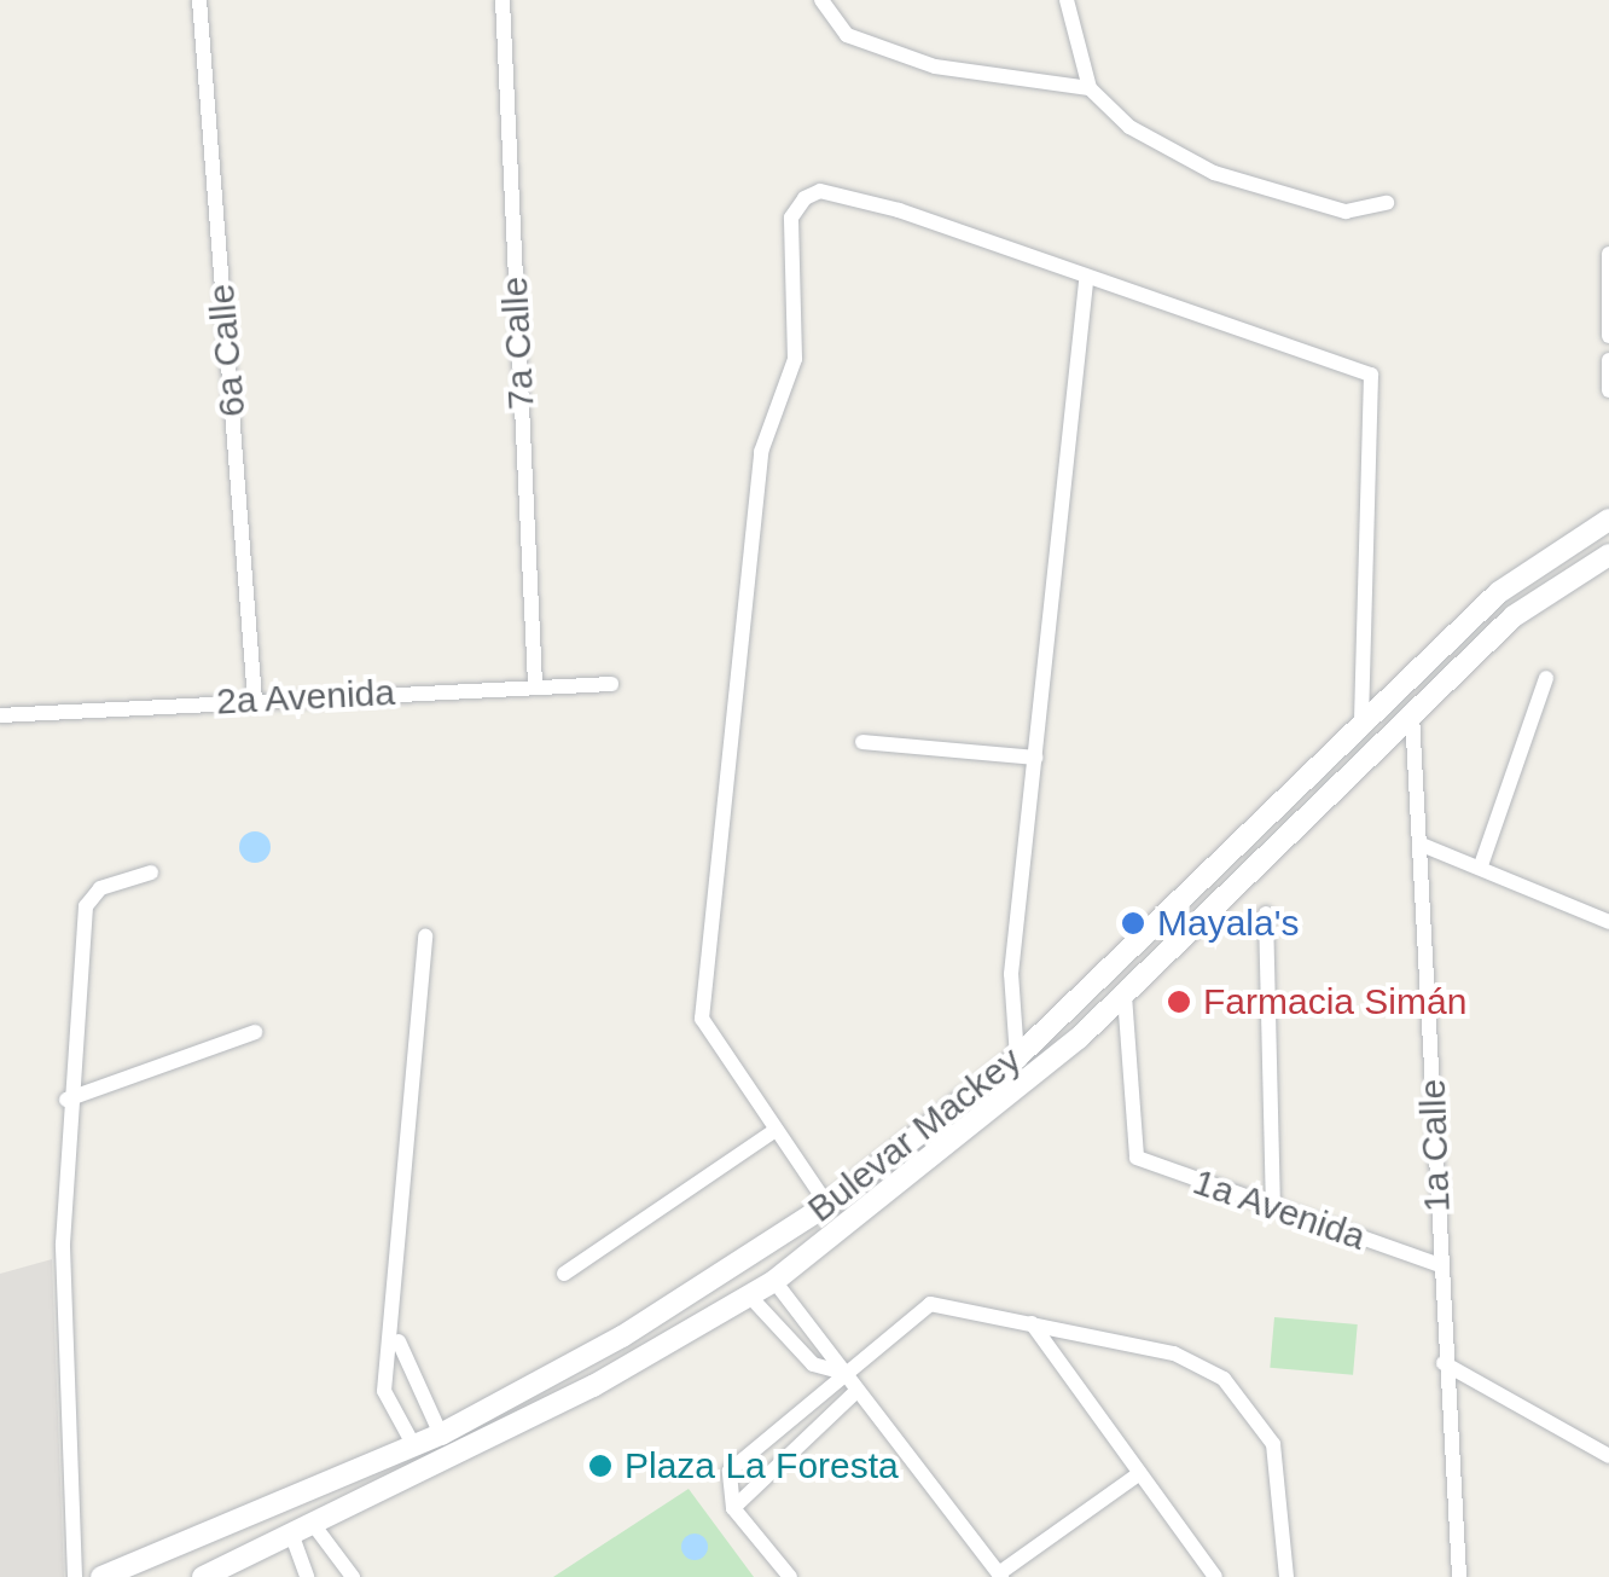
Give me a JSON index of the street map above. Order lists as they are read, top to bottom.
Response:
{
  "streets": {
    "main road": ["Bulevar Mackey"],
    "street": [
      "7a Calle",
      "6a Calle",
      "2a Avenida",
      "1a Calle",
      "1a Avenida"
    ]
  },
  "crossings": [
    ["7a Calle", "2a Avenida"],
    ["6a Calle", "2a Avenida"],
    ["Bulevar Mackey", "1a Calle"],
    ["Bulevar Mackey", "1a Avenida"],
    ["1a Calle", "1a Avenida"]
  ],
  "places": ["Mayala's", "Farmacia Simán", "Plaza La Foresta"]
}
